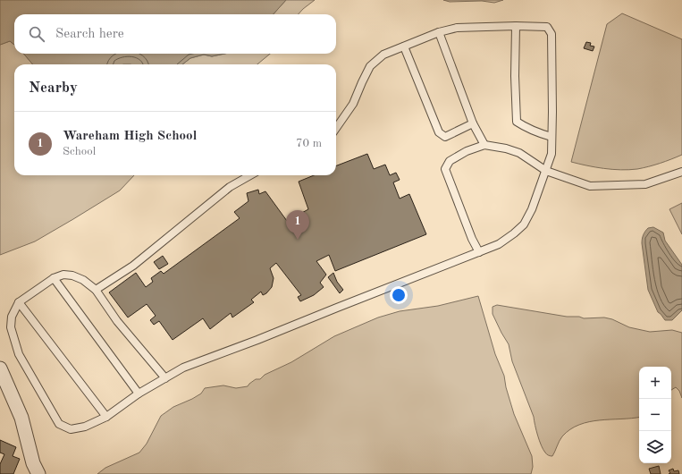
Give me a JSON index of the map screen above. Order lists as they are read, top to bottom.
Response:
{
  "page": {
    "search": "Search here",
    "heading": "Nearby",
    "list": [
      {
        "mark": "1",
        "name": "Wareham High School",
        "note": "School",
        "value": "70 m"
      }
    ],
    "pins": "1",
    "map_buttons": ["+", "−"]
  }
}
